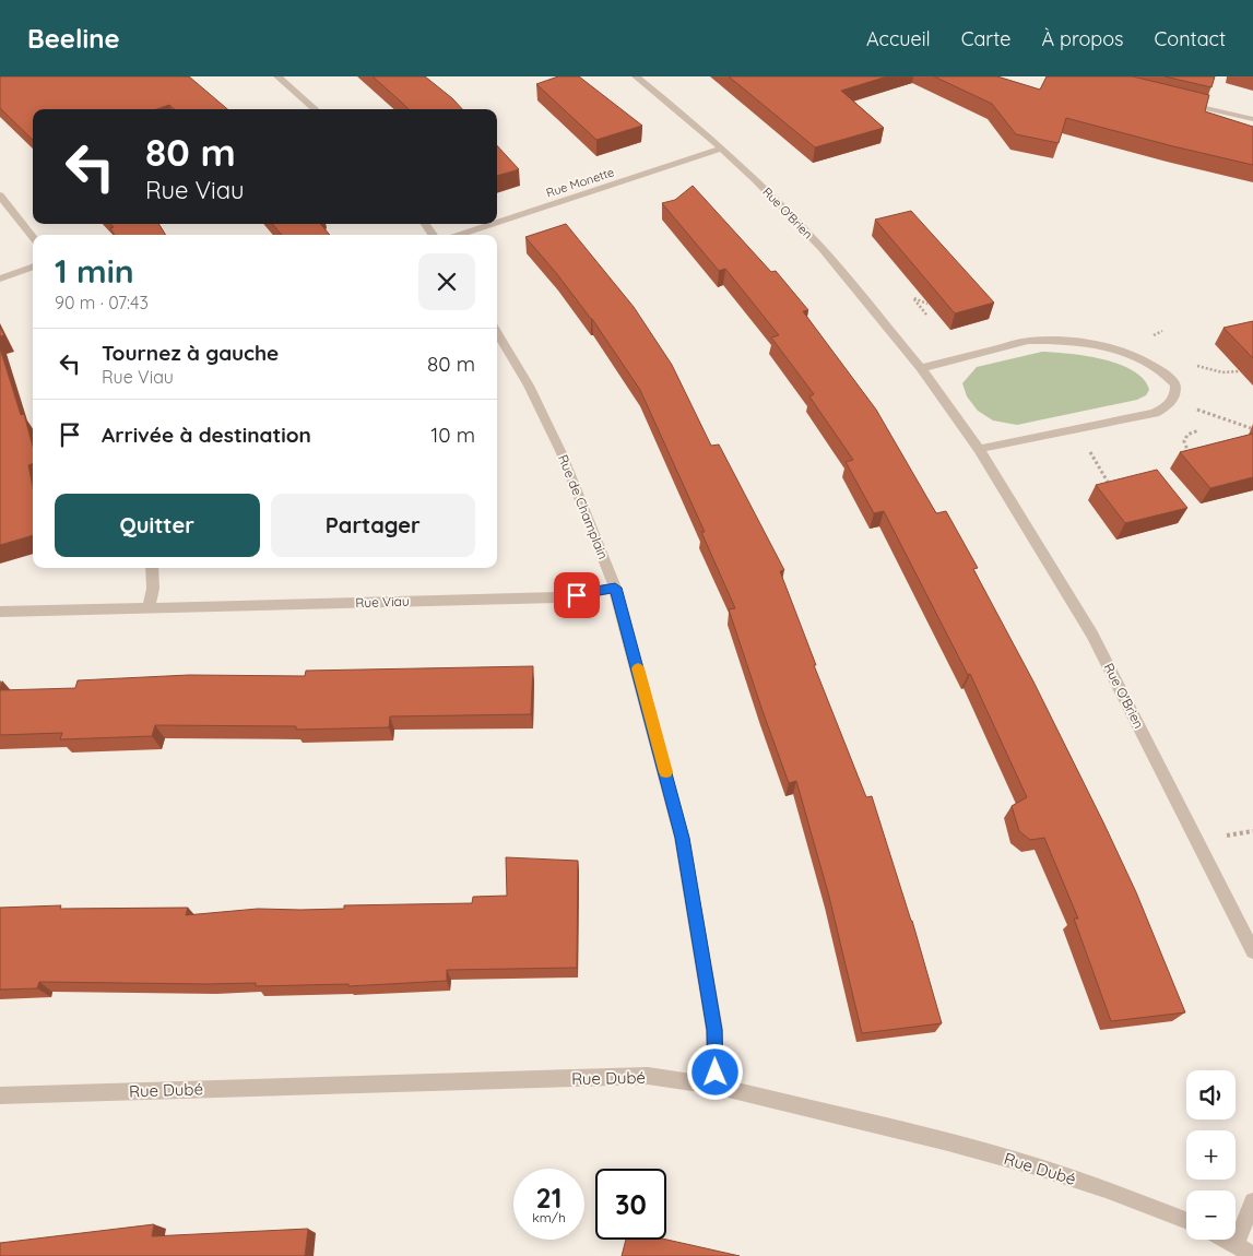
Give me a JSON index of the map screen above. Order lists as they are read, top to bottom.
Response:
{
  "streets": {
    "street": [
      "Rue Monette",
      "Rue O'Brien",
      "Rue de Champlain",
      "Rue Viau",
      "Rue Dubé"
    ]
  },
  "crossings": [
    ["Rue Monette", "Rue O'Brien"],
    ["Rue de Champlain", "Rue Viau"],
    ["Rue de Champlain", "Rue Dubé"]
  ],
  "page": {
    "header": "Beeline",
    "nav": [
      "Accueil",
      "Carte",
      "À propos",
      "Contact"
    ],
    "turn": ["80 m", "Rue Viau"],
    "heading": ["1 min", "90 m · 07:43"],
    "list": [
      {
        "name": "Tournez à gauche",
        "note": "Rue Viau",
        "value": "80 m"
      },
      {
        "name": "Arrivée à destination",
        "value": "10 m"
      }
    ],
    "buttons": ["Quitter", "Partager"],
    "map_buttons": ["+", "−"],
    "speed": "21 km/h",
    "limit": "30"
  }
}
